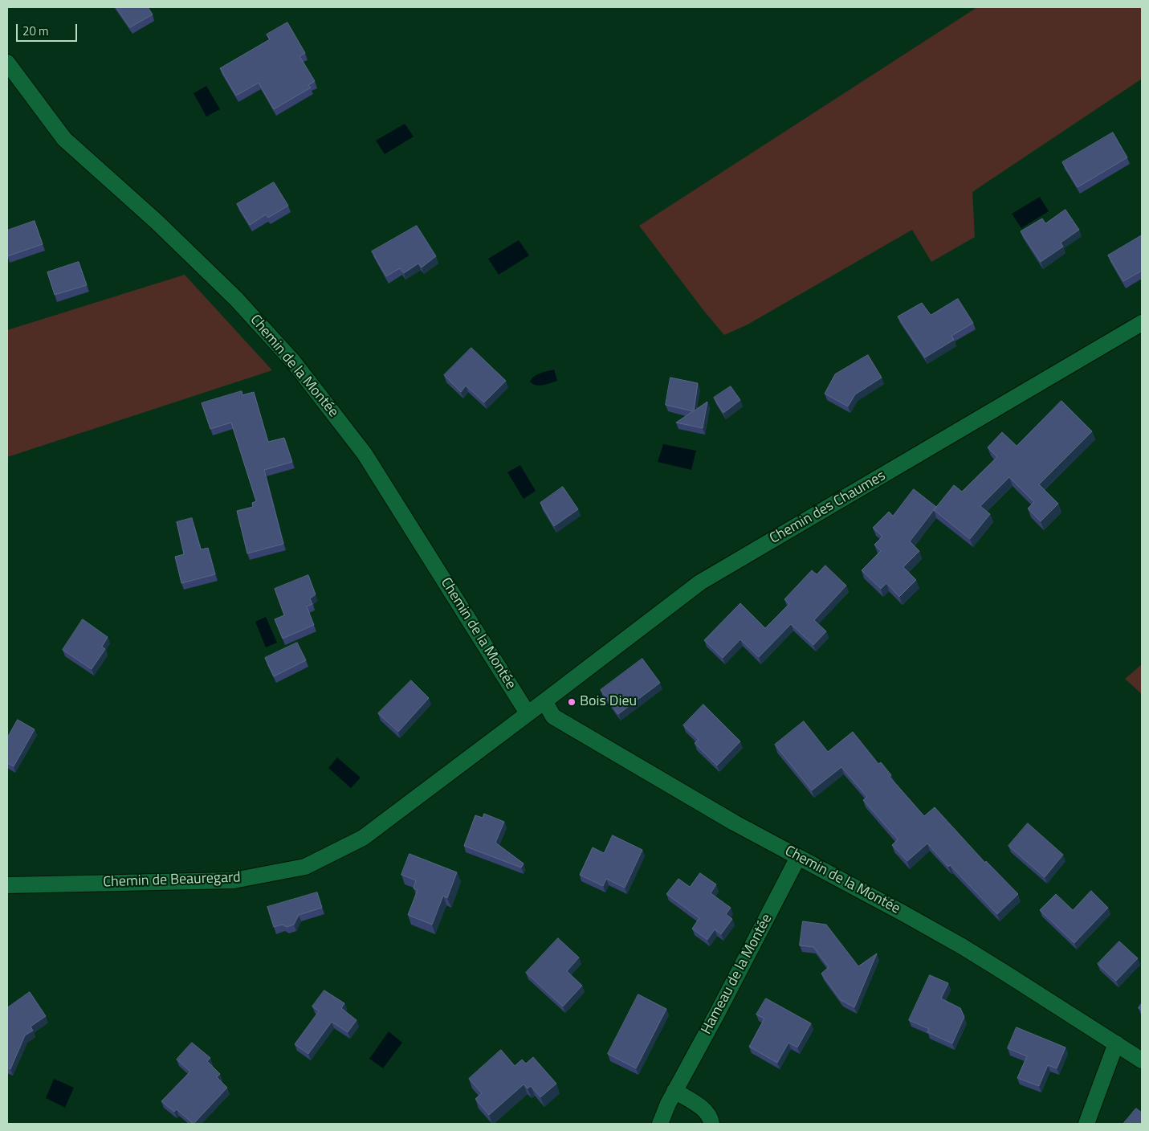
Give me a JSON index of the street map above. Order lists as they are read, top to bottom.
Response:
{
  "streets": {
    "street": [
      "Chemin de la Montée",
      "Chemin des Chaumes",
      "Chemin de Beauregard",
      "Hameau de la Montée"
    ]
  },
  "crossings": [
    ["Chemin de la Montée", "Chemin des Chaumes"],
    ["Chemin de la Montée", "Chemin de Beauregard"],
    ["Chemin de la Montée", "Hameau de la Montée"],
    ["Chemin des Chaumes", "Chemin de Beauregard"]
  ],
  "places": ["Bois Dieu"],
  "scale_bar": "20 m"
}
